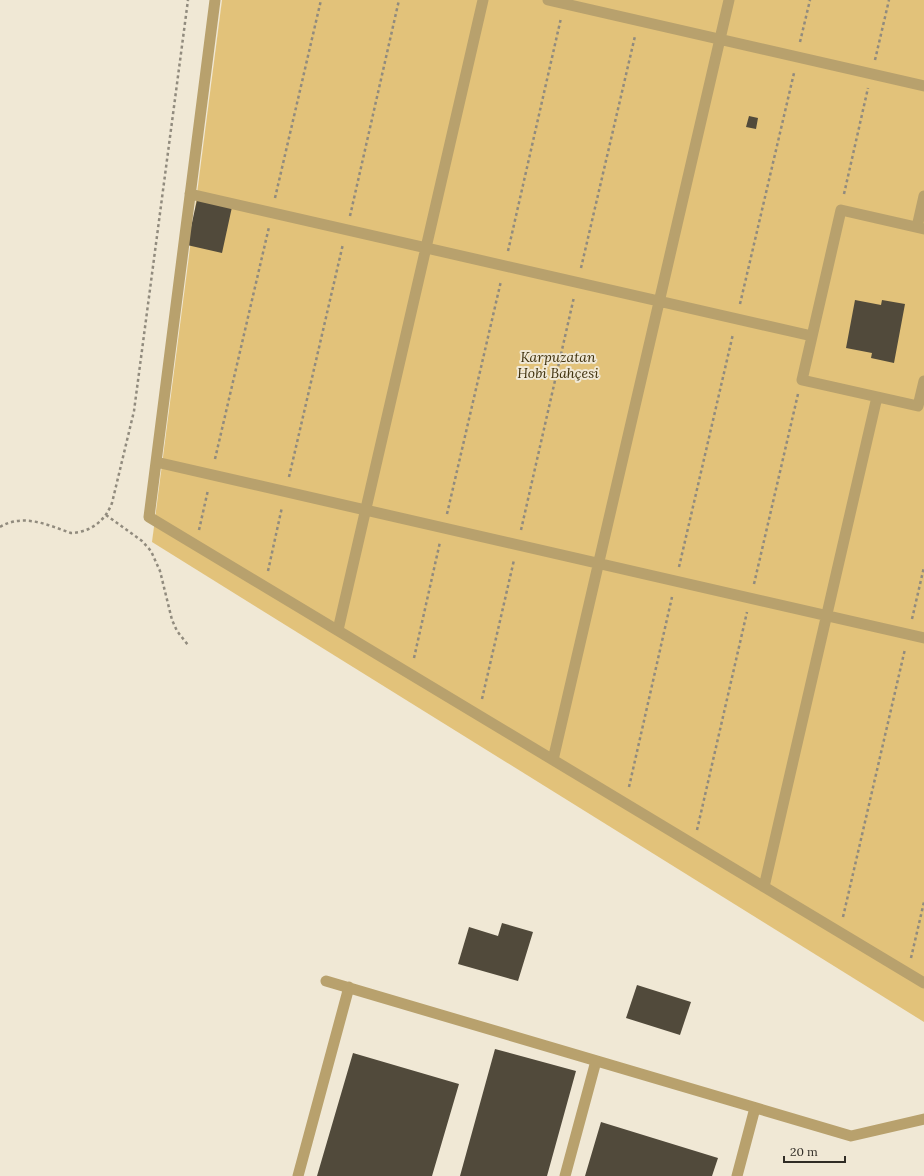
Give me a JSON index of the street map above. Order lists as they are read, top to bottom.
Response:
{
  "parks": ["Karpuzatan Hobi Bahçesi"],
  "scale_bar": "20 m"
}
